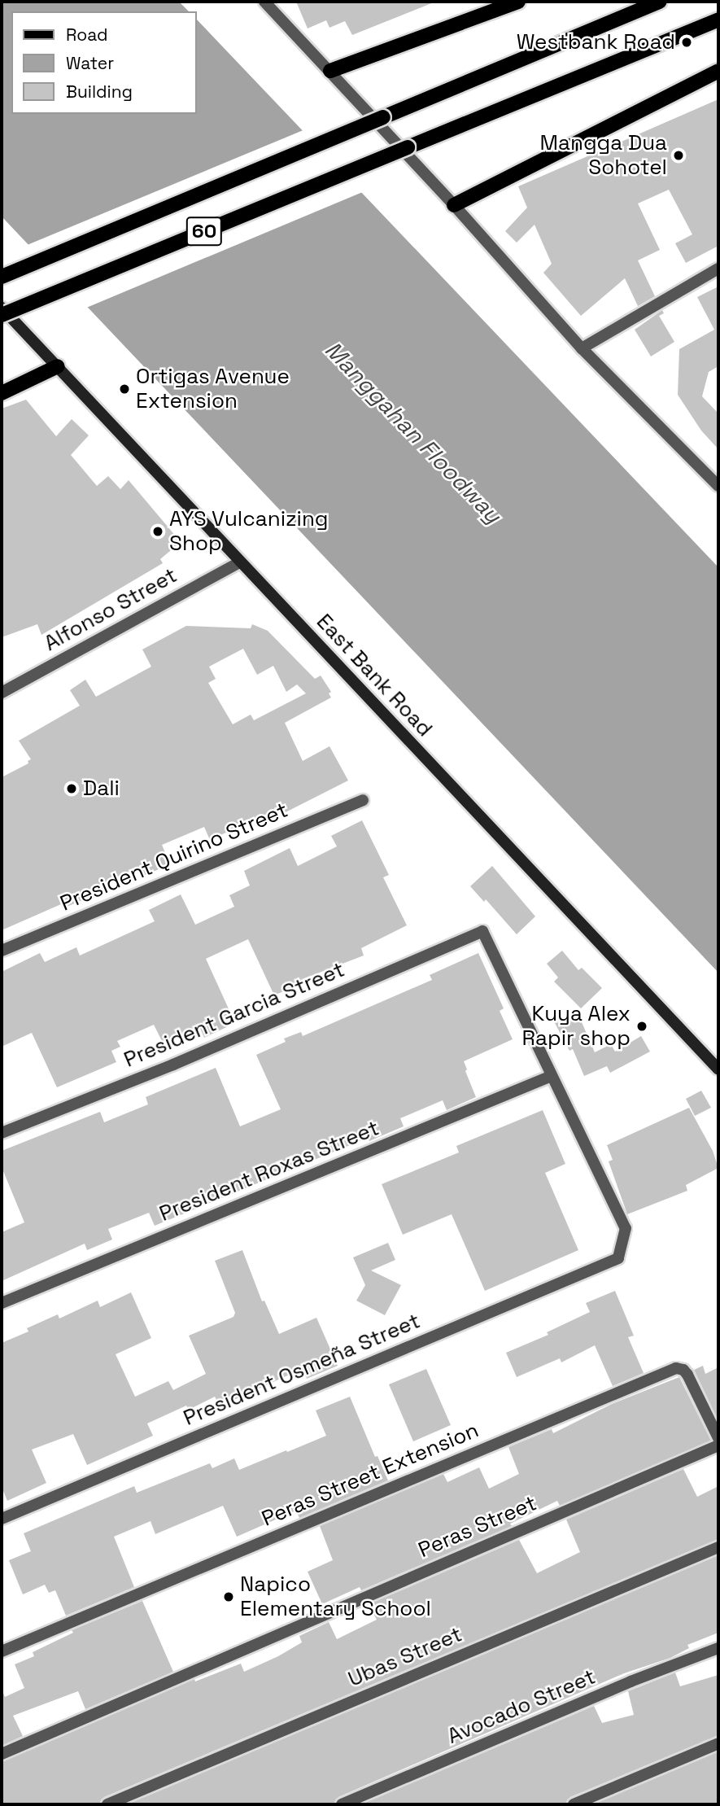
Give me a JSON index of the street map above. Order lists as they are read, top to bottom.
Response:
{
  "streets": {
    "main road": ["60", "East Bank Road"],
    "street": [
      "Alfonso Street",
      "President Quirino Street",
      "President Garcia Street",
      "President Roxas Street",
      "President Osmeña Street",
      "Peras Street Extension",
      "Peras Street",
      "Ubas Street",
      "Avocado Street"
    ]
  },
  "crossings": [
    ["Alfonso Street", "East Bank Road"],
    ["President Garcia Street", "President Roxas Street"],
    ["President Garcia Street", "President Osmeña Street"],
    ["President Roxas Street", "President Osmeña Street"]
  ],
  "water": ["Manggahan Floodway"],
  "places": [
    "Westbank Road",
    "Mangga Dua Sohotel",
    "Ortigas Avenue Extension",
    "AYS Vulcanizing Shop",
    "Dali",
    "Kuya Alex Rapir shop",
    "Napico Elementary School"
  ],
  "legend": ["Road", "Water", "Building"]
}
